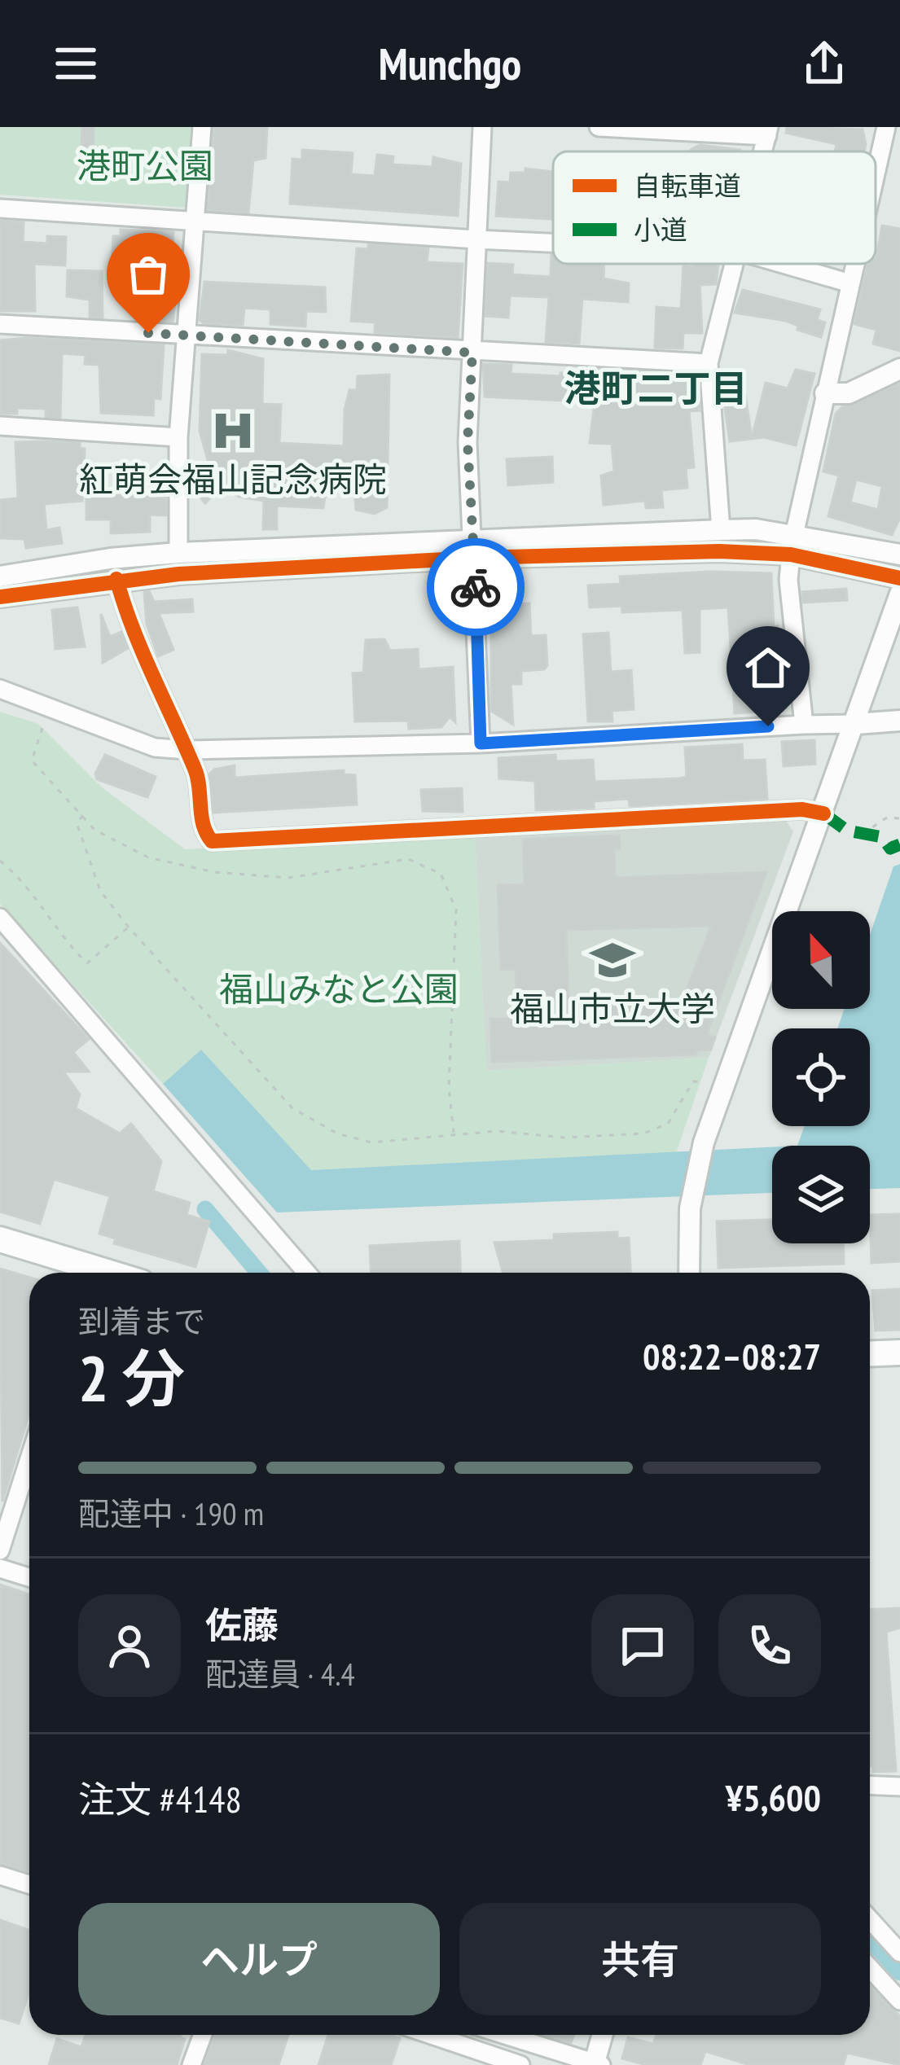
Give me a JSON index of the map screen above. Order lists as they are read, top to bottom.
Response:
{
  "districts": ["港町二丁目"],
  "parks": ["港町公園", "福山みなと公園"],
  "places": {
    "hospital": ["紅萌会福山記念病院"],
    "school or university": ["福山市立大学"]
  },
  "legend": ["自転車道", "小道"],
  "north": "top",
  "page": {
    "header": "Munchgo",
    "heading": ["2 分", "到着まで", "08:22–08:27"],
    "panel": [
      "佐藤",
      "配達員 · 4.4",
      "注文 #4148",
      "¥5,600"
    ],
    "bar": "配達中 · 190 m",
    "buttons": ["ヘルプ", "共有"]
  }
}
